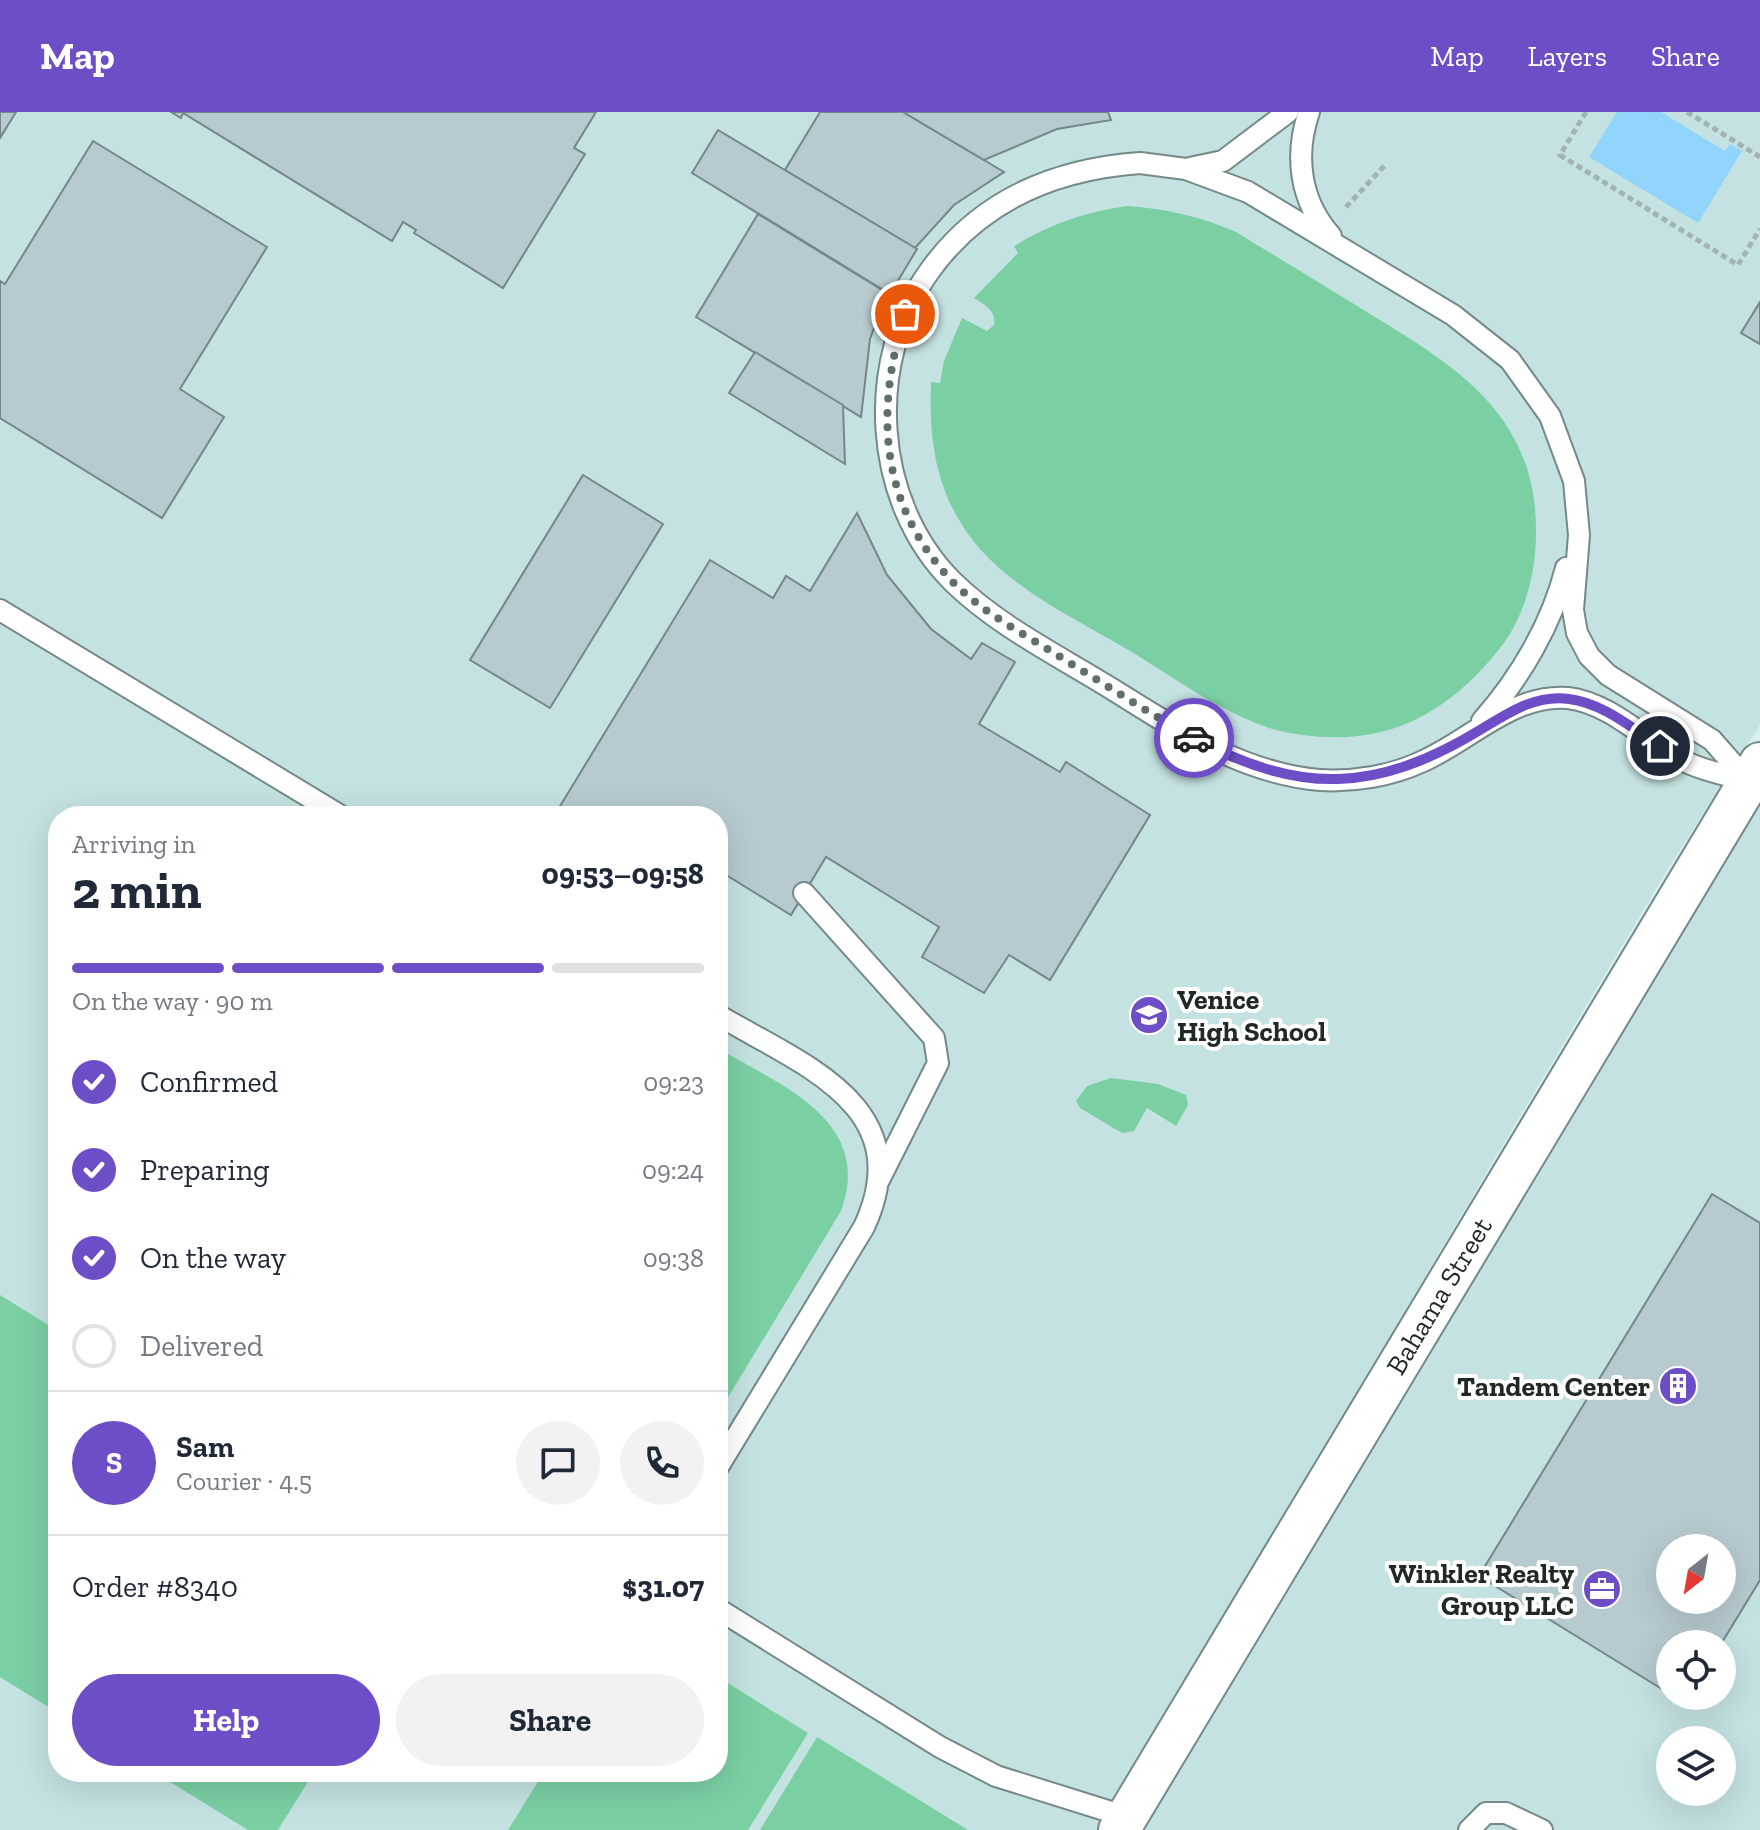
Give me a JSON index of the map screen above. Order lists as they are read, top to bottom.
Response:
{
  "streets": {
    "street": ["Bahama Street"]
  },
  "places": {
    "school or university": ["Venice High School"],
    "building": ["Tandem Center"],
    "office": ["Winkler Realty Group LLC"]
  },
  "north": "bottom left",
  "page": {
    "header": "Map",
    "nav": ["Map", "Layers", "Share"],
    "heading": ["2 min", "Arriving in", "09:53–09:58"],
    "panel": [
      "Sam",
      "Courier · 4.5",
      "Order #8340",
      "$31.07"
    ],
    "bar": "On the way · 90 m",
    "list": [
      ["Confirmed", "09:23"],
      ["Preparing", "09:24"],
      ["On the way", "09:38"],
      "Delivered"
    ],
    "round": "S",
    "buttons": ["Help", "Share"]
  }
}
